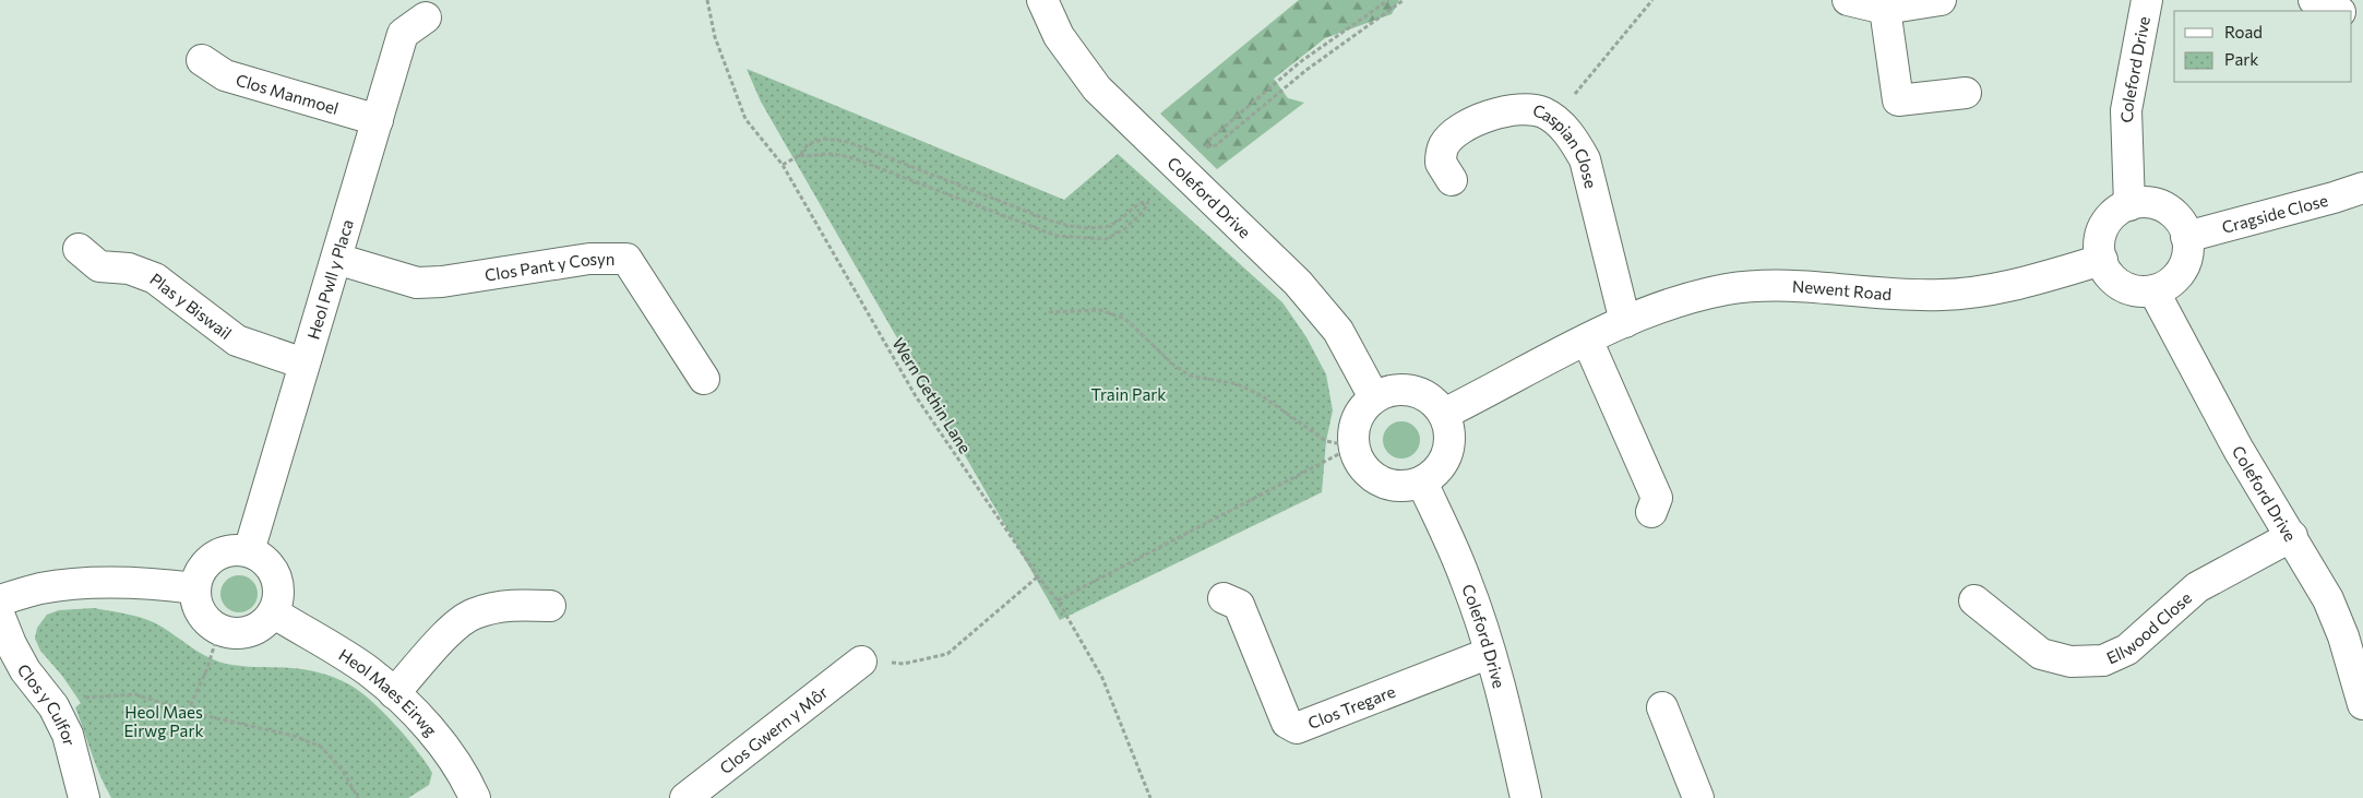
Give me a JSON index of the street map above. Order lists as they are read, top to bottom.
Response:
{
  "streets": {
    "street": [
      "Coleford Drive",
      "Clos Manmoel",
      "Caspian Close",
      "Cragside Close",
      "Clos Pant y Cosyn",
      "Heol Pwll y Placa",
      "Newent Road",
      "Plas y Biswail",
      "Ellwood Close",
      "Heol Maes Eirwg",
      "Clos y Culfor",
      "Clos Tregare",
      "Clos Gwern y Môr"
    ],
    "path": ["Wern Gethin Lane"]
  },
  "crossings": [
    ["Coleford Drive", "Cragside Close"],
    ["Coleford Drive", "Newent Road"],
    ["Coleford Drive", "Ellwood Close"],
    ["Coleford Drive", "Clos Tregare"],
    ["Clos Manmoel", "Heol Pwll y Placa"],
    ["Caspian Close", "Newent Road"],
    ["Cragside Close", "Newent Road"],
    ["Clos Pant y Cosyn", "Heol Pwll y Placa"],
    ["Heol Pwll y Placa", "Plas y Biswail"],
    ["Heol Pwll y Placa", "Heol Maes Eirwg"]
  ],
  "parks": ["Train Park", "Heol Maes Eirwg Park"],
  "legend": ["Road", "Park"]
}
